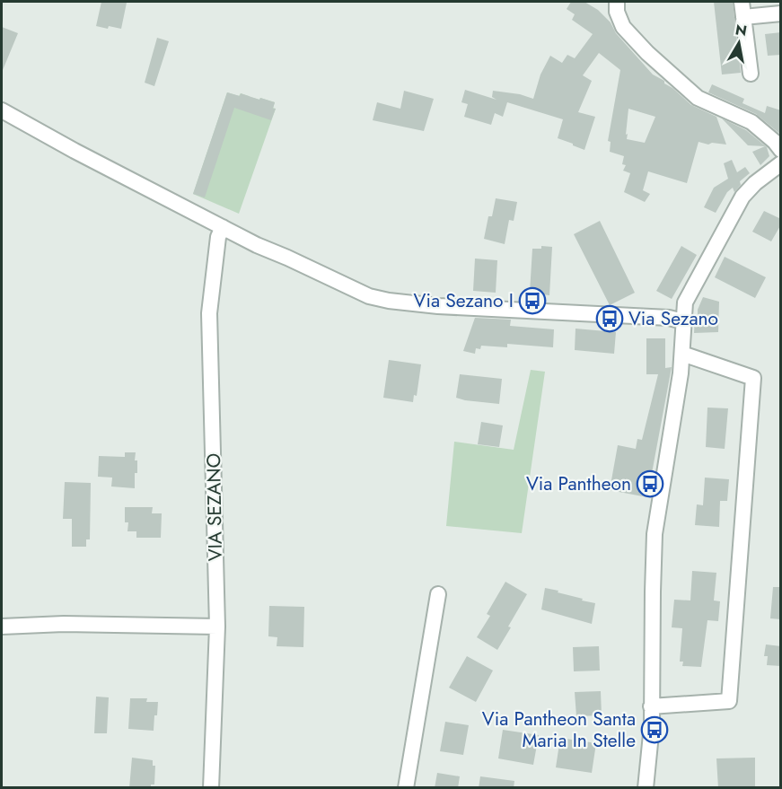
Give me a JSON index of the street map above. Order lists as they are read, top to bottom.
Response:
{
  "streets": {
    "street": ["VIA SEZANO"]
  },
  "places": {
    "bus stop": [
      "Via Sezano I",
      "Via Sezano",
      "Via Pantheon",
      "Via Pantheon Santa Maria In Stelle"
    ]
  },
  "north": "top"
}
